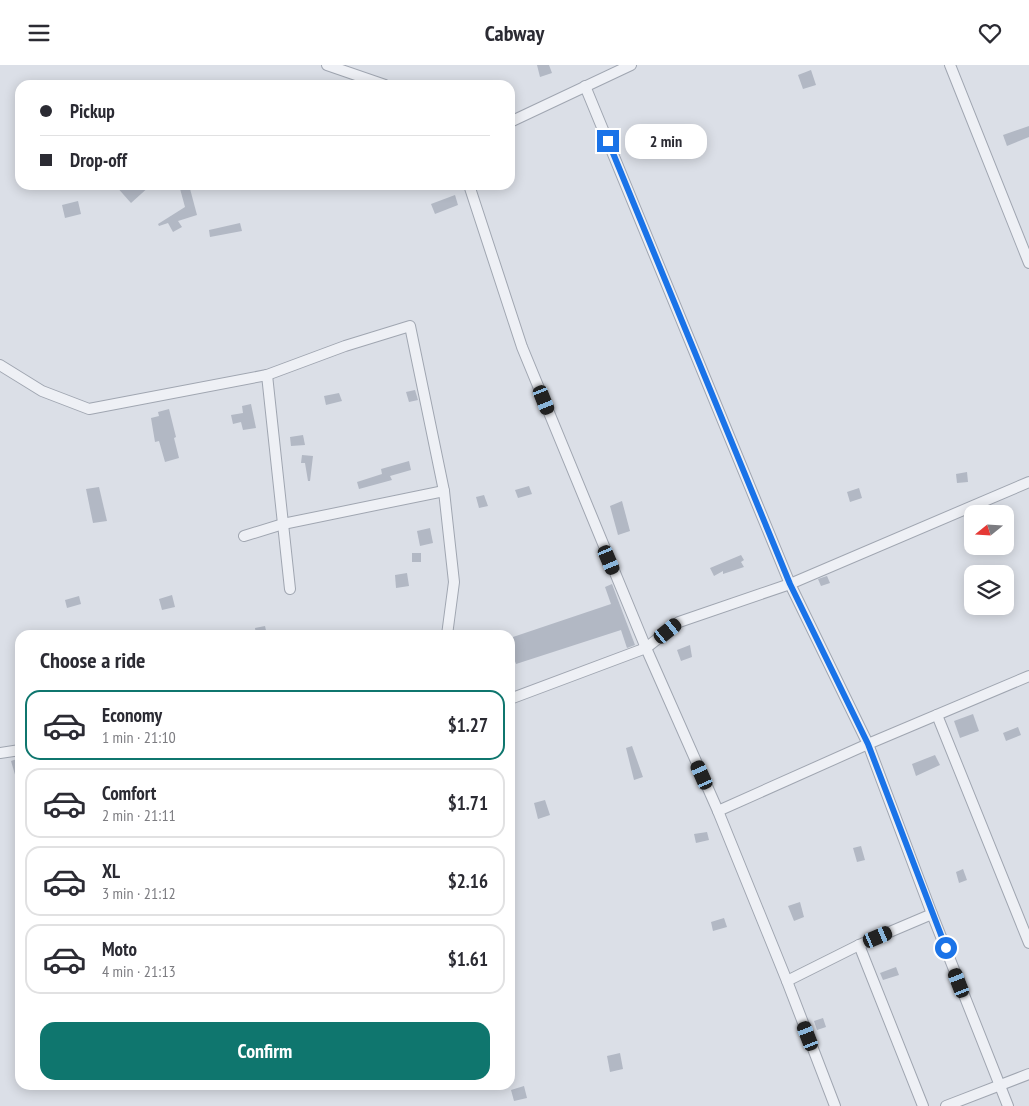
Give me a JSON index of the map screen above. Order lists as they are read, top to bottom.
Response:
{
  "north": "left",
  "page": {
    "header": "Cabway",
    "banner": ["Pickup", "Drop-off"],
    "bubble": "2 min",
    "heading": "Choose a ride",
    "list": [
      {
        "name": "Economy",
        "note": "1 min · 21:10",
        "value": "$1.27"
      },
      {
        "name": "Comfort",
        "note": "2 min · 21:11",
        "value": "$1.71"
      },
      {
        "name": "XL",
        "note": "3 min · 21:12",
        "value": "$2.16"
      },
      {
        "name": "Moto",
        "note": "4 min · 21:13",
        "value": "$1.61"
      }
    ],
    "buttons": "Confirm"
  }
}
